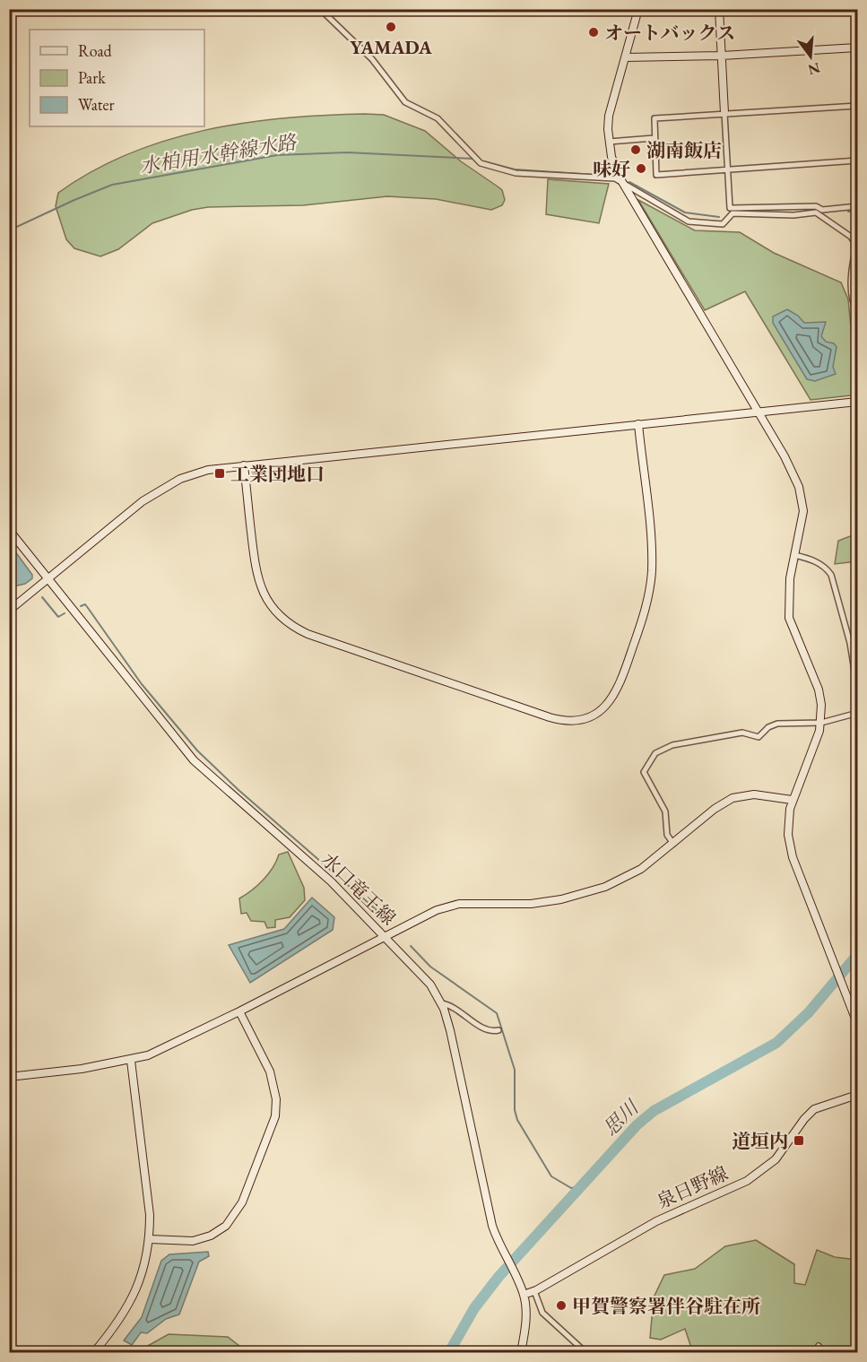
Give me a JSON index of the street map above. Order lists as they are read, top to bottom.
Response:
{
  "streets": {
    "street": ["水口竜王線", "泉日野線"]
  },
  "crossings": [
    ["水口竜王線", "泉日野線"]
  ],
  "water": ["水柏用水幹線水路", "思川"],
  "places": {
    "other": [
      "YAMADA",
      "オートバックス",
      "湖南飯店",
      "味好",
      "甲賀警察署伴谷駐在所"
    ],
    "transit": ["工業団地口", "道垣内"]
  },
  "legend": ["Road", "Park", "Water"],
  "north": "bottom"
}
